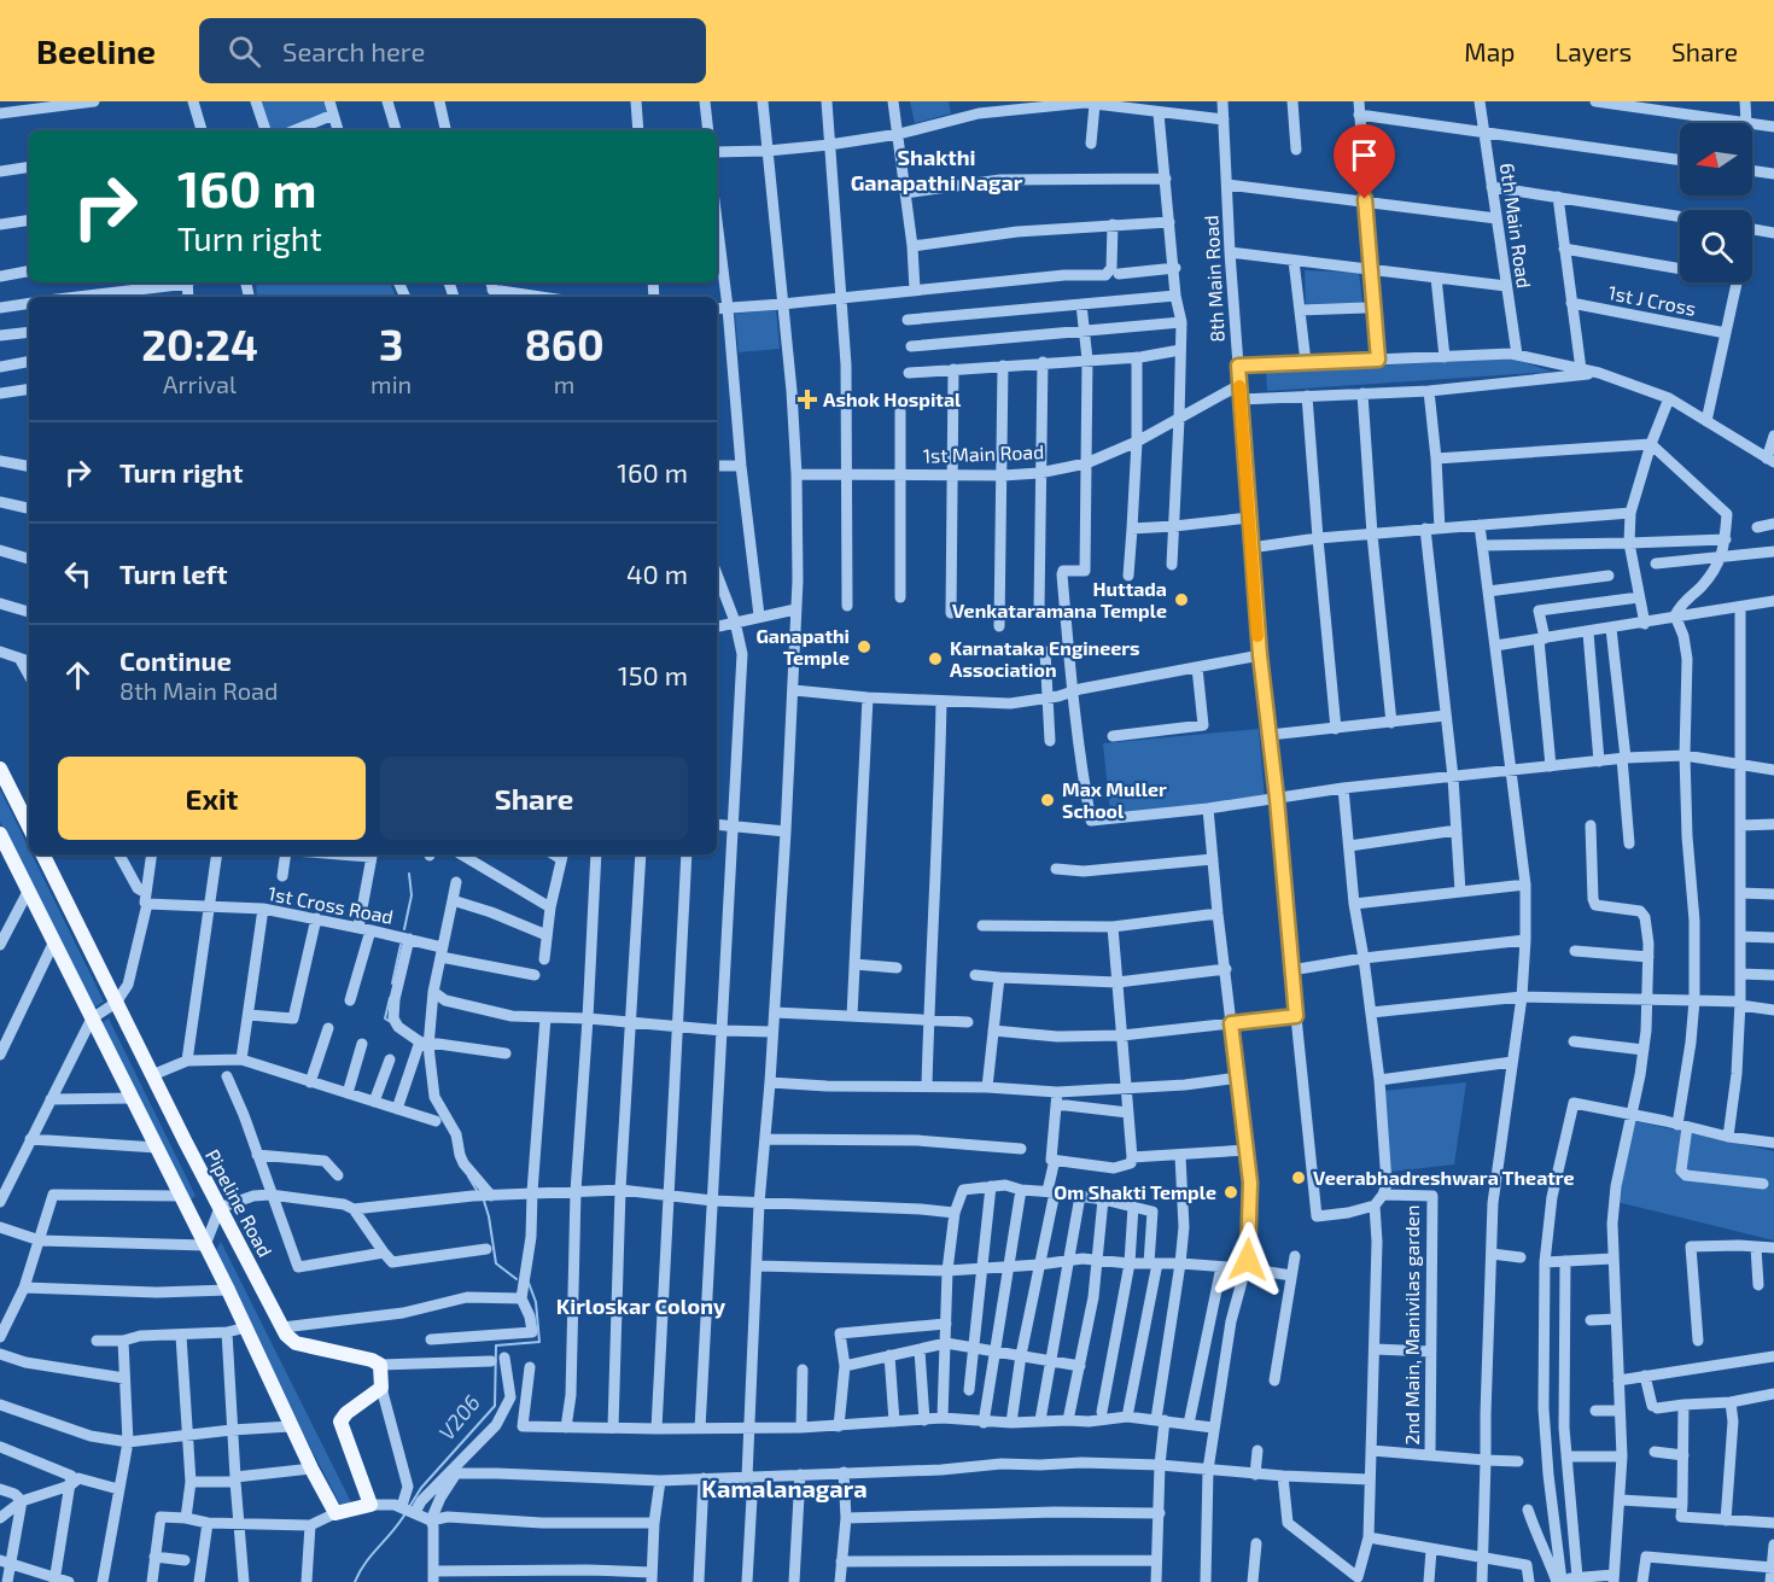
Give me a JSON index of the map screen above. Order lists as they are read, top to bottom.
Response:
{
  "streets": {
    "main road": ["Pipeline Road"],
    "street": [
      "6th Main Road",
      "8th Main Road",
      "1st J Cross",
      "1st Main Road",
      "1st Cross Road",
      "2nd Main, Manivilas garden"
    ]
  },
  "crossings": [
    ["8th Main Road", "1st Main Road"]
  ],
  "districts": ["Shakthi Ganapathi Nagar", "Kirloskar Colony", "Kamalanagara"],
  "water": ["V206"],
  "places": {
    "health": ["Ashok Hospital"],
    "other": [
      "Huttada Venkataramana Temple",
      "Ganapathi Temple",
      "Karnataka Engineers Association",
      "Max Muller School",
      "Veerabhadreshwara Theatre",
      "Om Shakti Temple"
    ]
  },
  "north": "left",
  "page": {
    "header": "Beeline",
    "search": "Search here",
    "nav": ["Map", "Layers", "Share"],
    "turn": ["160 m", "Turn right"],
    "eta": [
      "20:24",
      "Arrival",
      "3",
      "min",
      "860",
      "m"
    ],
    "list": [
      {
        "name": "Turn right",
        "value": "160 m"
      },
      {
        "name": "Turn left",
        "value": "40 m"
      },
      {
        "name": "Continue",
        "note": "8th Main Road",
        "value": "150 m"
      }
    ],
    "buttons": ["Exit", "Share"]
  }
}
